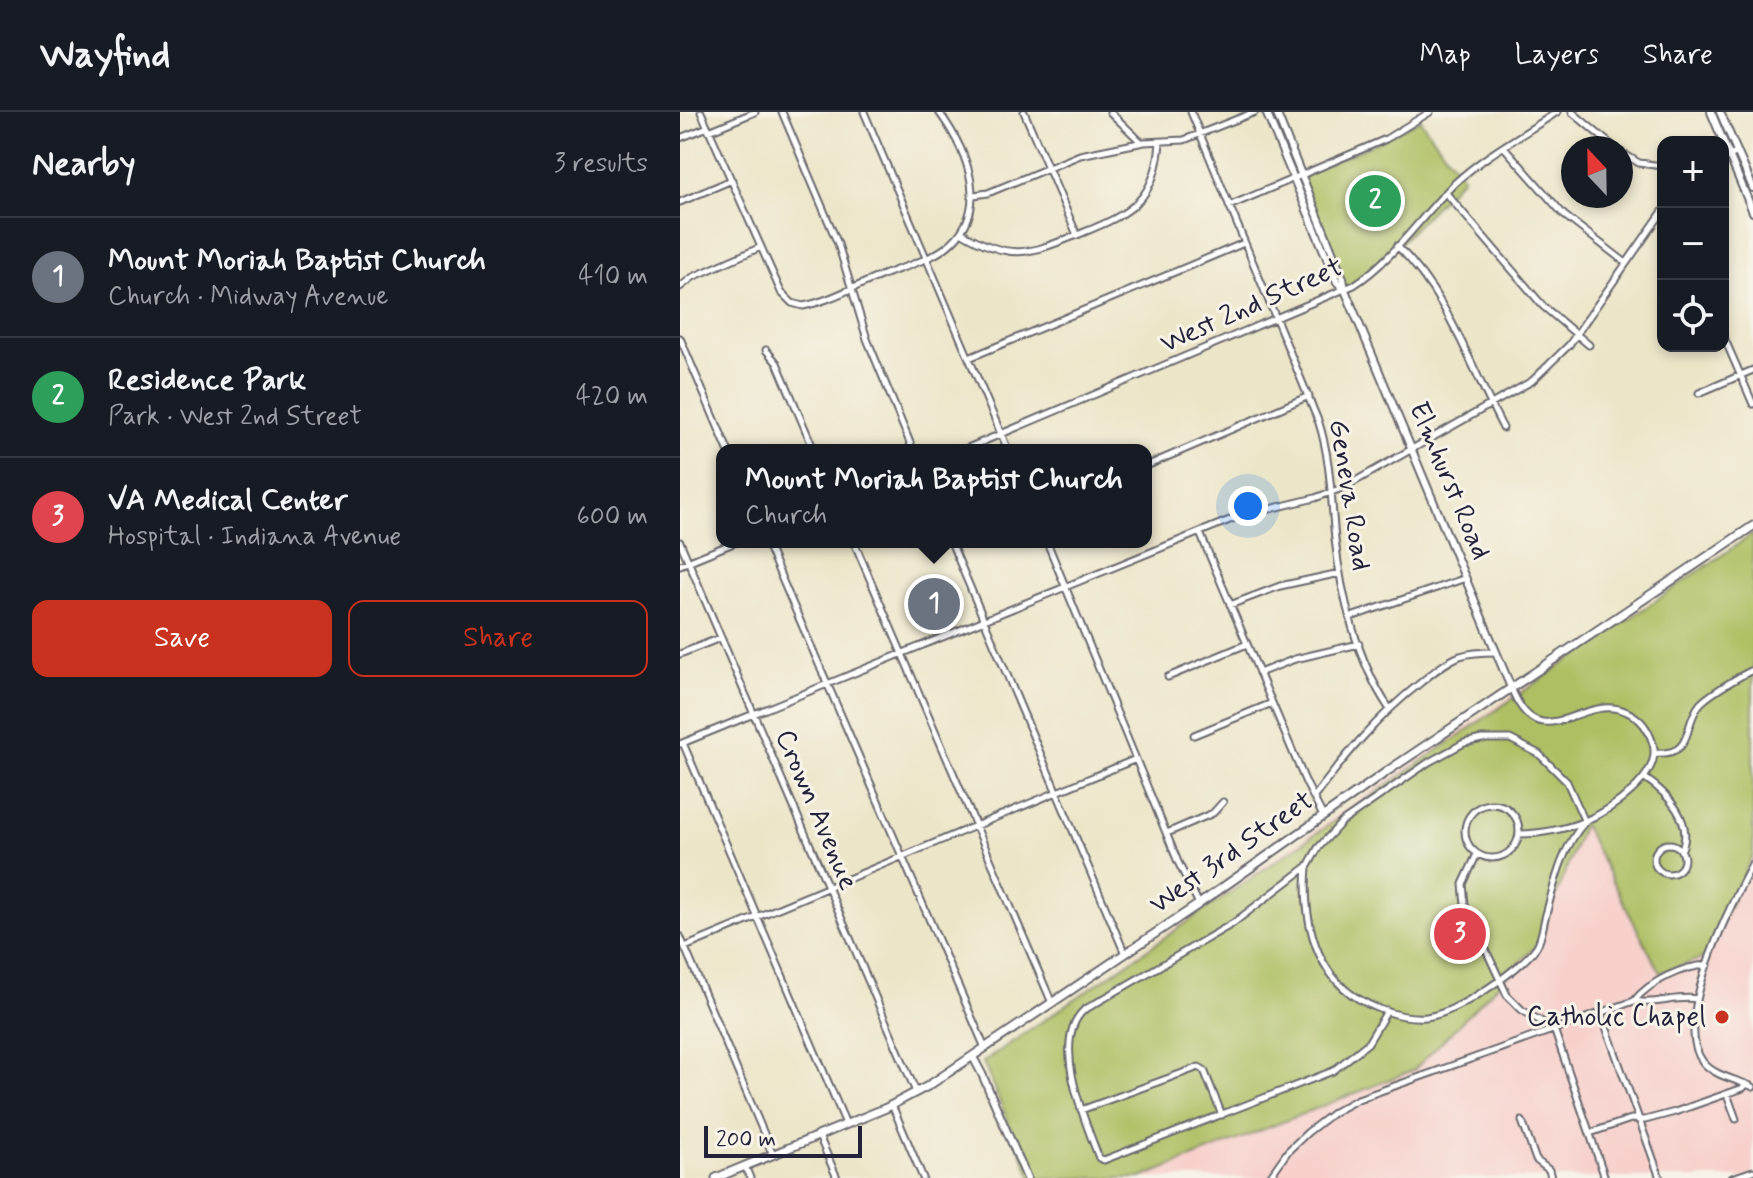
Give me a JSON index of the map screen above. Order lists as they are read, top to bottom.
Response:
{
  "streets": {
    "main road": ["West 3rd Street"],
    "street": [
      "West 2nd Street",
      "Elmhurst Road",
      "Geneva Road",
      "Crown Avenue"
    ]
  },
  "crossings": [
    ["West 2nd Street", "Elmhurst Road"],
    ["West 2nd Street", "Geneva Road"],
    ["Elmhurst Road", "West 3rd Street"],
    ["Crown Avenue", "West 3rd Street"]
  ],
  "places": ["Catholic Chapel"],
  "scale_bar": "200 m",
  "north": "top",
  "page": {
    "header": "Wayfind",
    "nav": ["Map", "Layers", "Share"],
    "heading": ["Nearby", "3 results"],
    "map_buttons": ["+", "−"],
    "pins": ["2", "1", "3"],
    "list": [
      {
        "mark": "1",
        "name": "Mount Moriah Baptist Church",
        "note": "Church · Midway Avenue",
        "value": "410 m"
      },
      {
        "mark": "2",
        "name": "Residence Park",
        "note": "Park · West 2nd Street",
        "value": "420 m"
      },
      {
        "mark": "3",
        "name": "VA Medical Center",
        "note": "Hospital · Indiana Avenue",
        "value": "600 m"
      }
    ],
    "popup": ["Mount Moriah Baptist Church", "Church"],
    "buttons": ["Save", "Share"],
    "scale": "200 m"
  }
}
